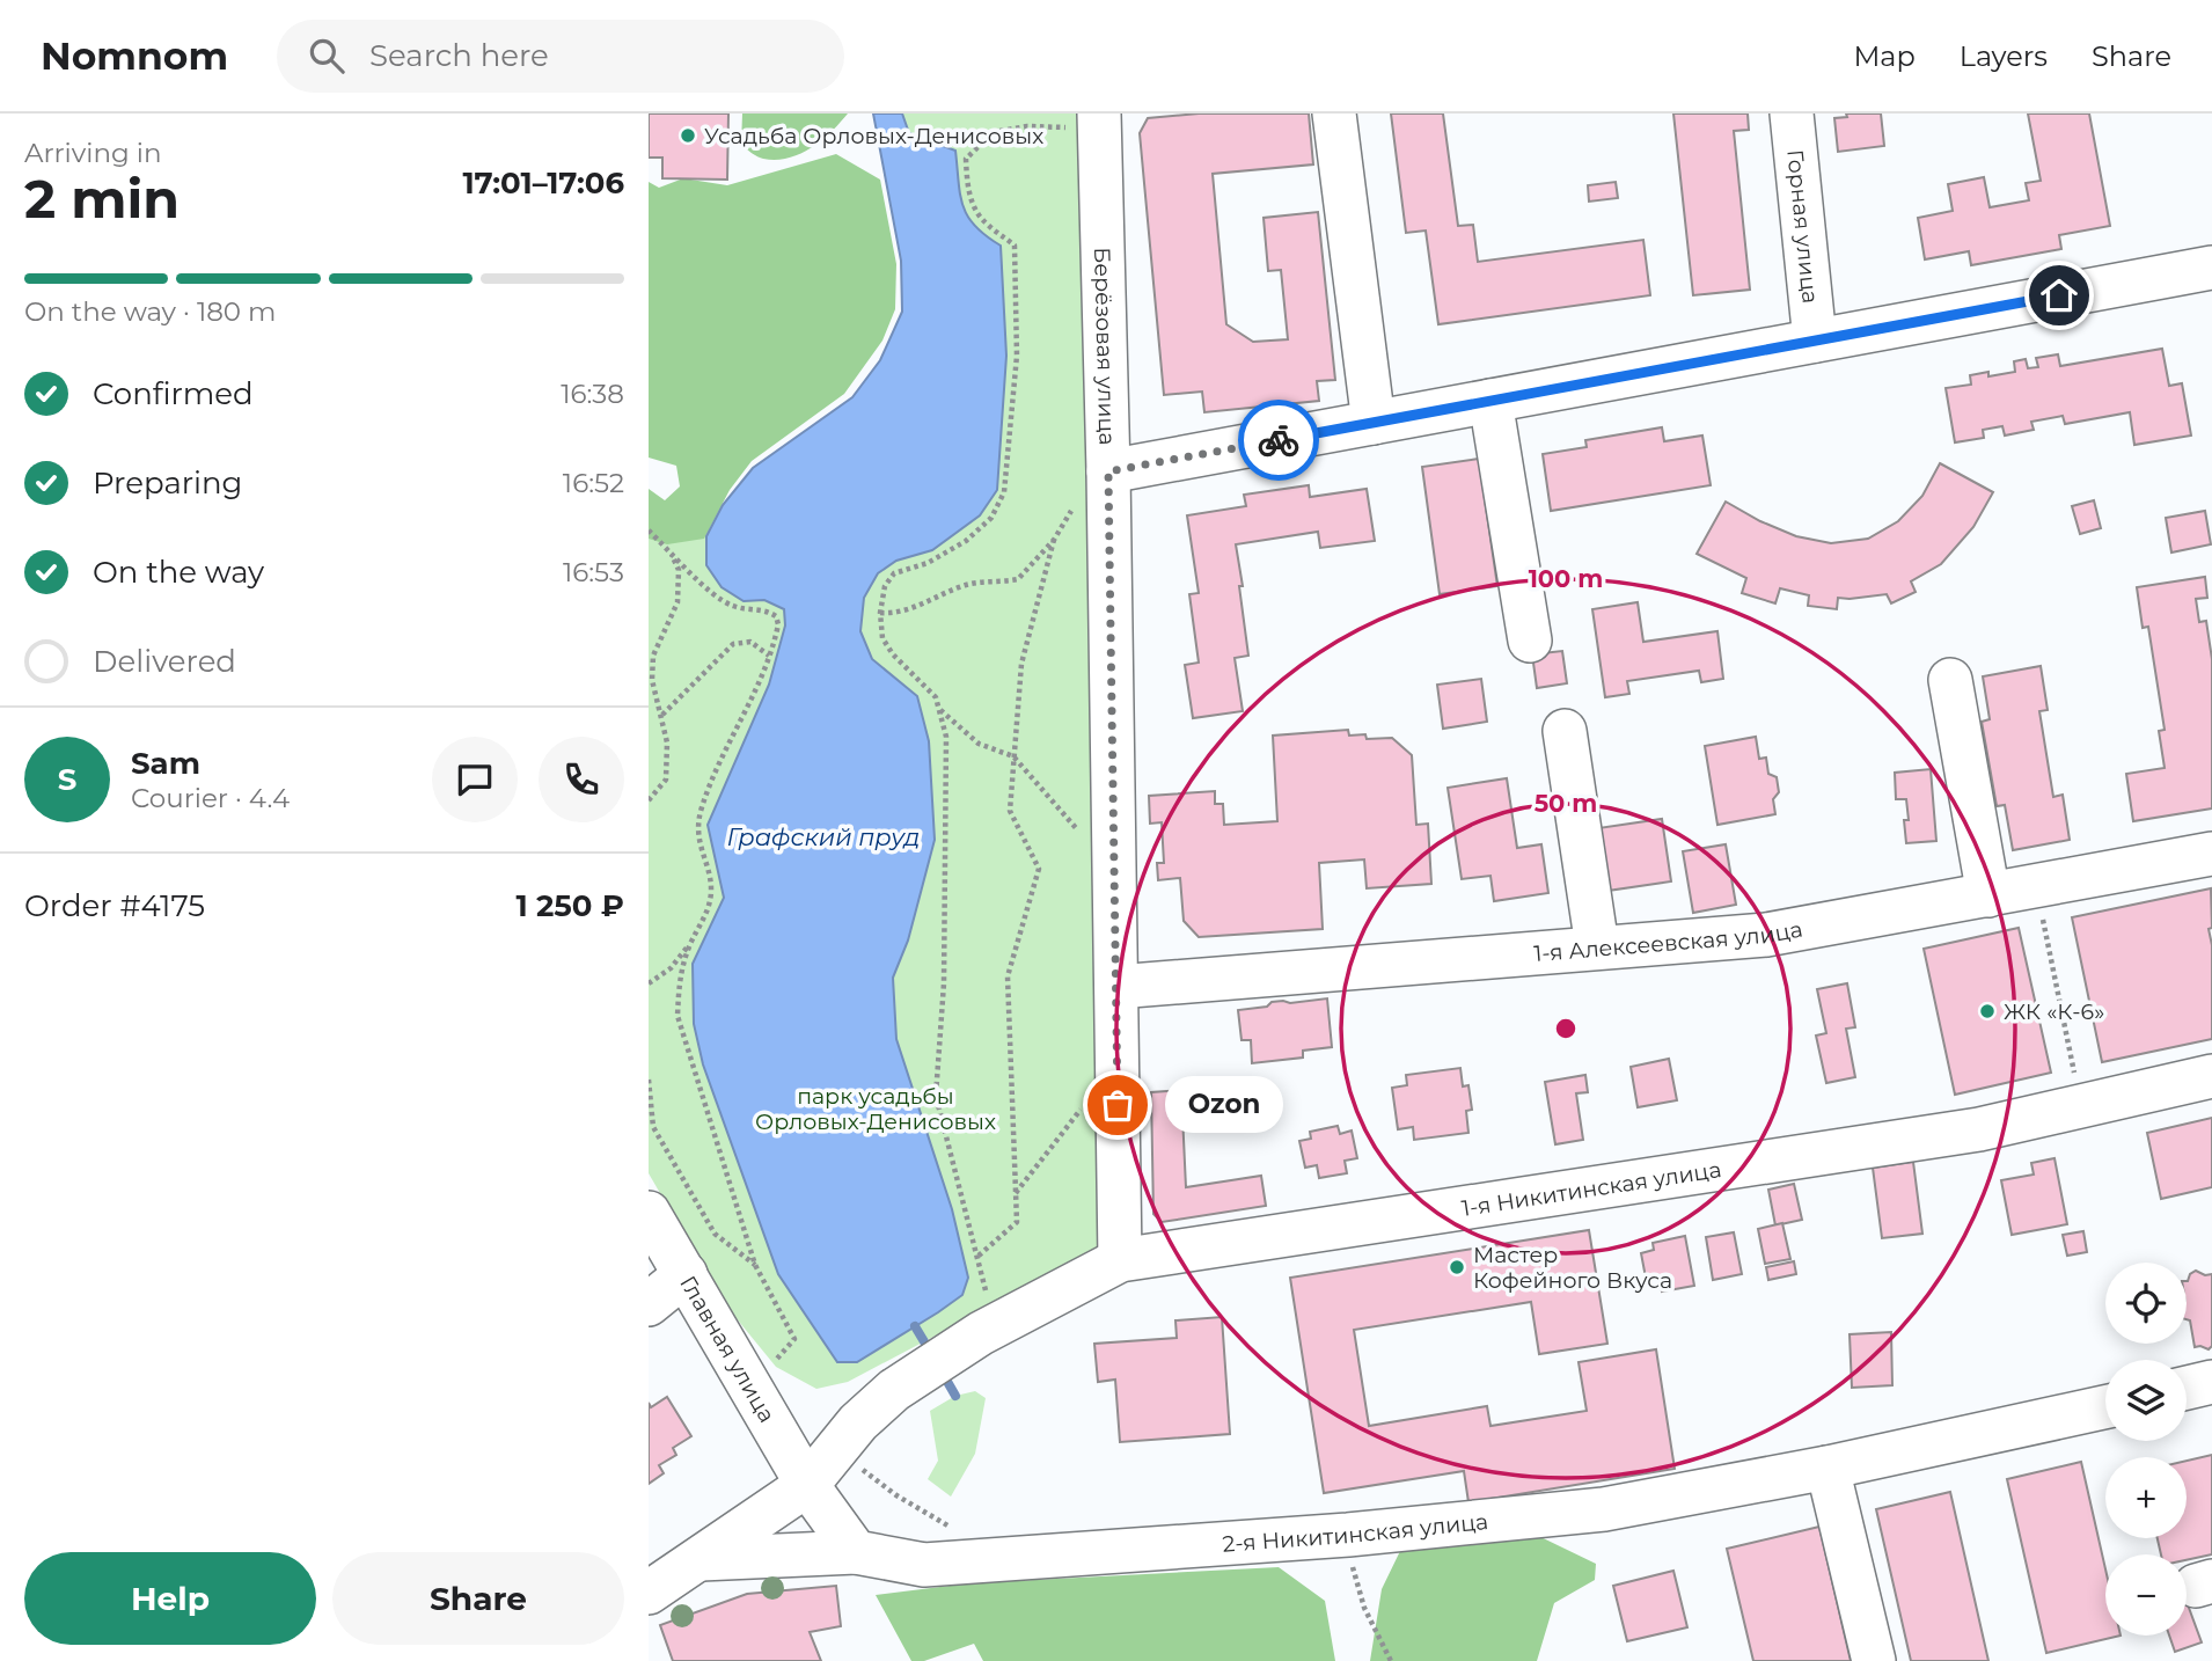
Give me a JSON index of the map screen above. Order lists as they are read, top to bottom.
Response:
{
  "streets": {
    "street": [
      "Горная улица",
      "Берёзовая улица",
      "1-я Алексеевская улица",
      "1-я Никитинская улица",
      "Главная улица",
      "2-я Никитинская улица"
    ]
  },
  "crossings": [
    ["Берёзовая улица", "1-я Алексеевская улица"],
    ["Берёзовая улица", "1-я Никитинская улица"],
    ["1-я Никитинская улица", "Главная улица"]
  ],
  "water": ["Графский пруд"],
  "parks": ["парк усадьбы Орловых-Денисовых"],
  "places": [
    "Усадьба Орловых-Денисовых",
    "ЖК «К-6»",
    "Ozon",
    "Мастер Кофейного Вкуса"
  ],
  "page": {
    "header": "Nomnom",
    "search": "Search here",
    "nav": ["Map", "Layers", "Share"],
    "heading": ["2 min", "Arriving in", "17:01–17:06"],
    "panel": [
      "Sam",
      "Courier · 4.4",
      "Order #4175",
      "1 250 ₽"
    ],
    "bar": "On the way · 180 m",
    "list": [
      ["Confirmed", "16:38"],
      ["Preparing", "16:52"],
      ["On the way", "16:53"],
      "Delivered"
    ],
    "round": "S",
    "bubble": "Ozon",
    "map_buttons": ["+", "−"],
    "buttons": ["Help", "Share"]
  },
  "rings": ["100 m", "50 m"]
}
